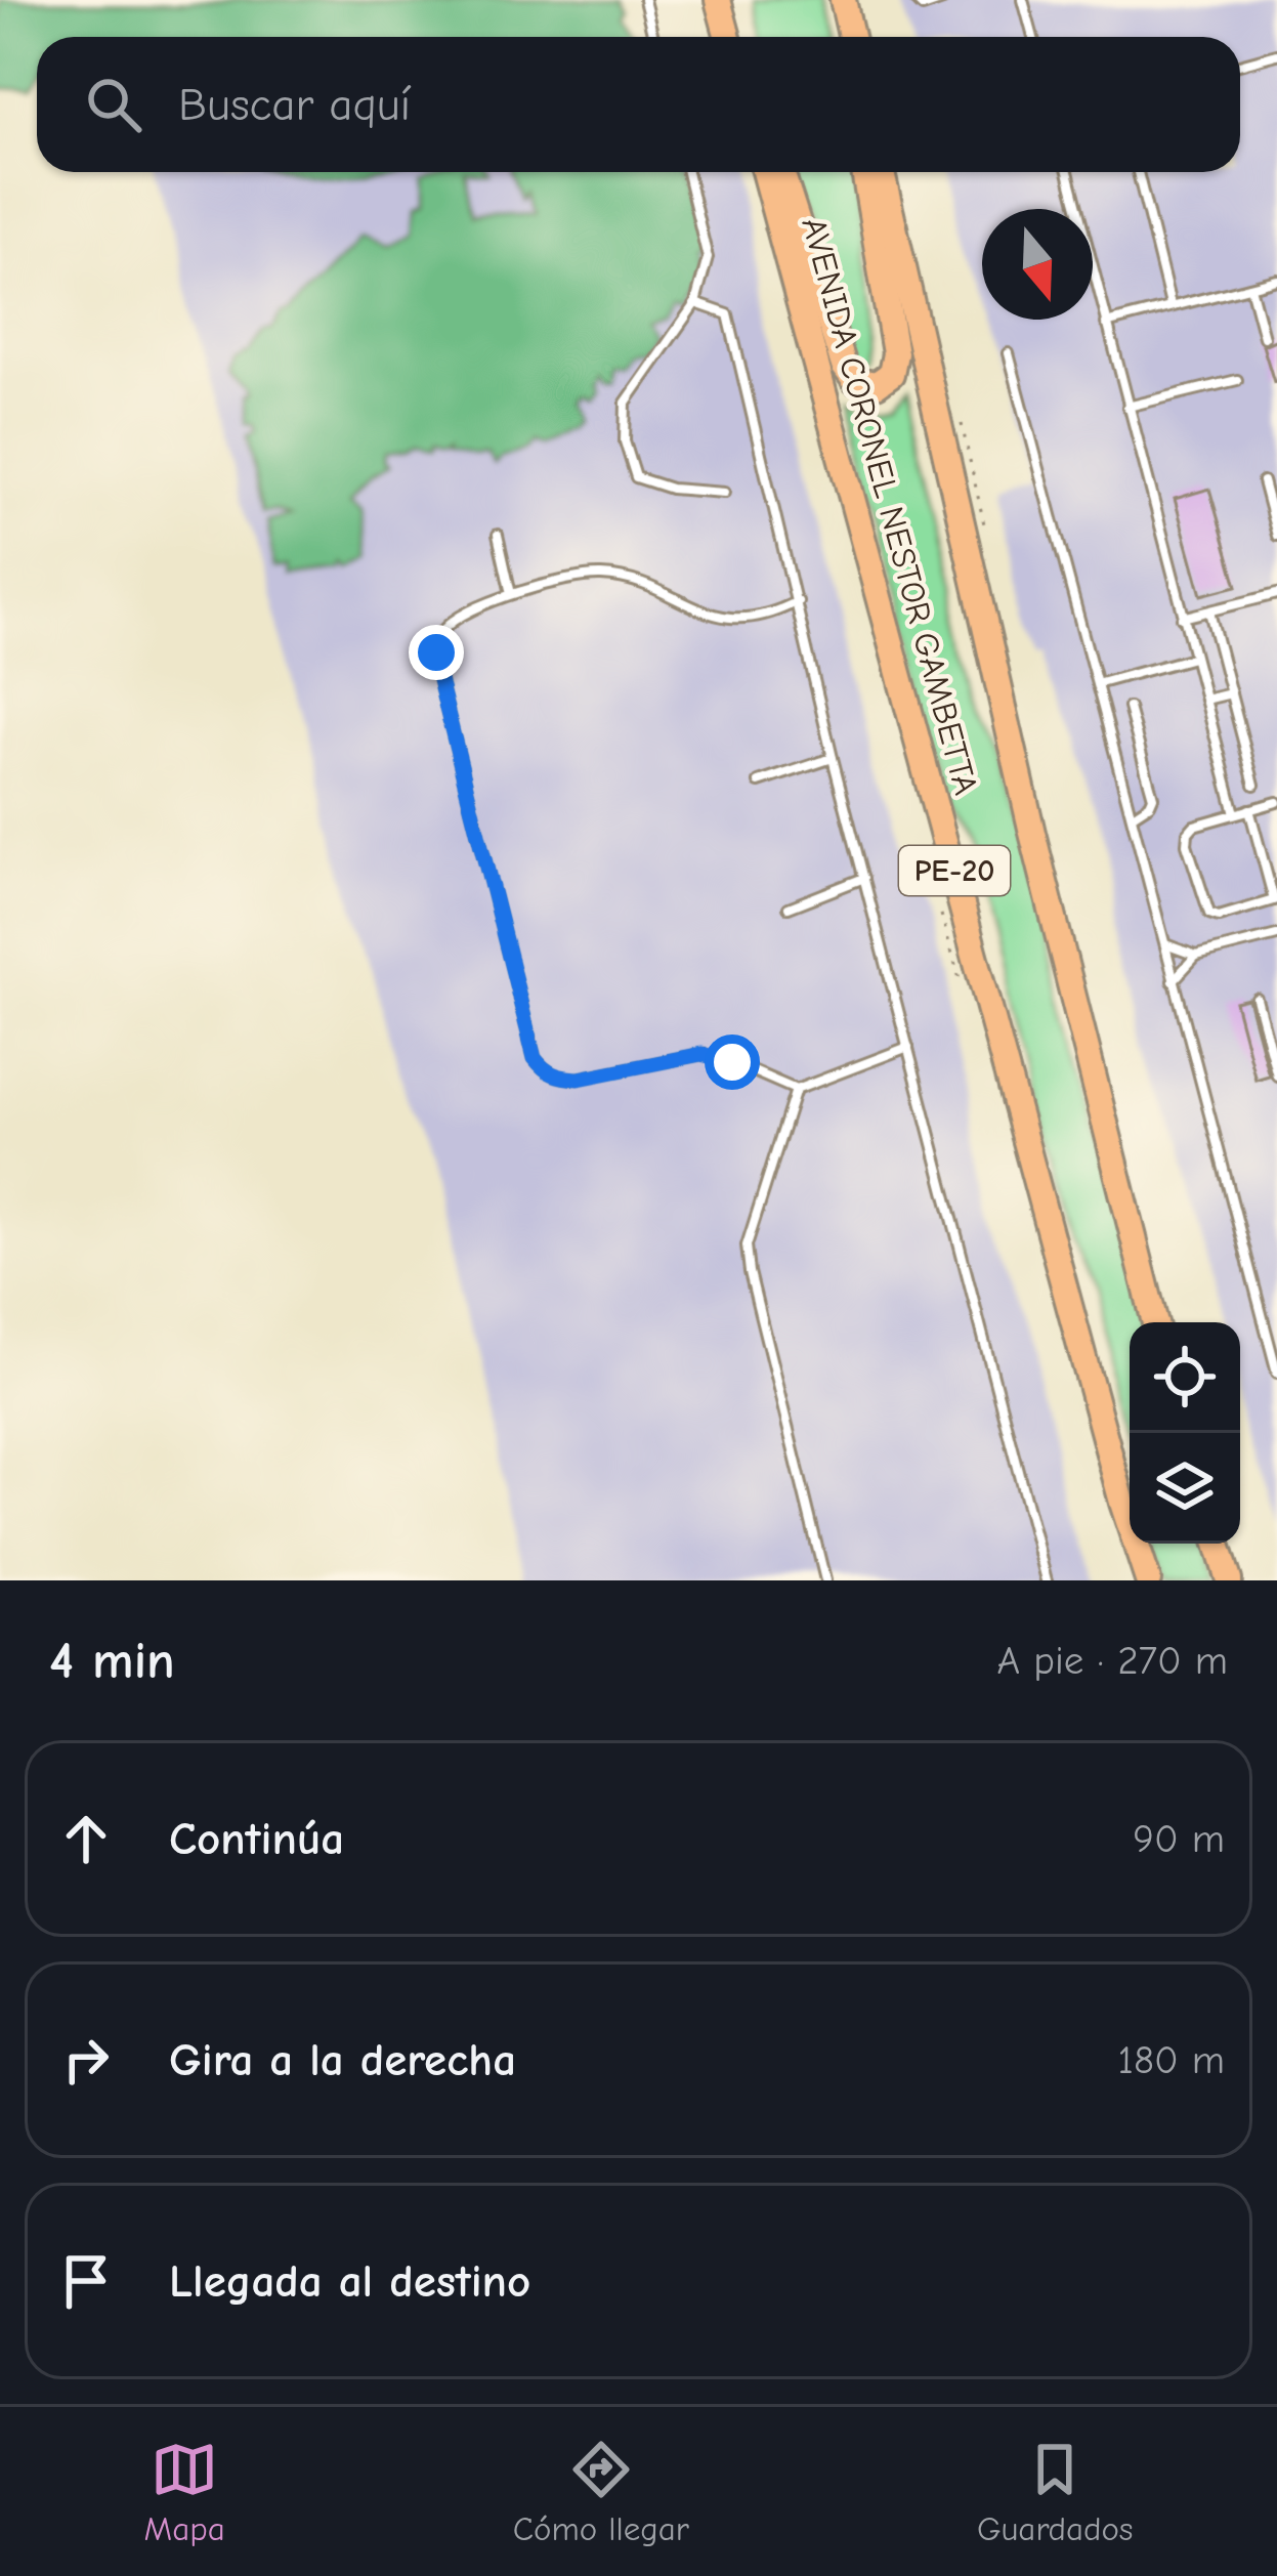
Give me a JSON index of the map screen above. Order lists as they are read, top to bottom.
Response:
{
  "streets": {
    "highway": ["AVENIDA CORONEL NESTOR GAMBETTA", "PE-20"]
  },
  "north": "bottom",
  "page": {
    "search": "Buscar aquí",
    "heading": ["4 min", "A pie · 270 m"],
    "list": [
      ["Continúa", "90 m"],
      ["Gira a la derecha", "180 m"],
      "Llegada al destino"
    ],
    "nav": ["Mapa", "Cómo llegar", "Guardados"]
  }
}
